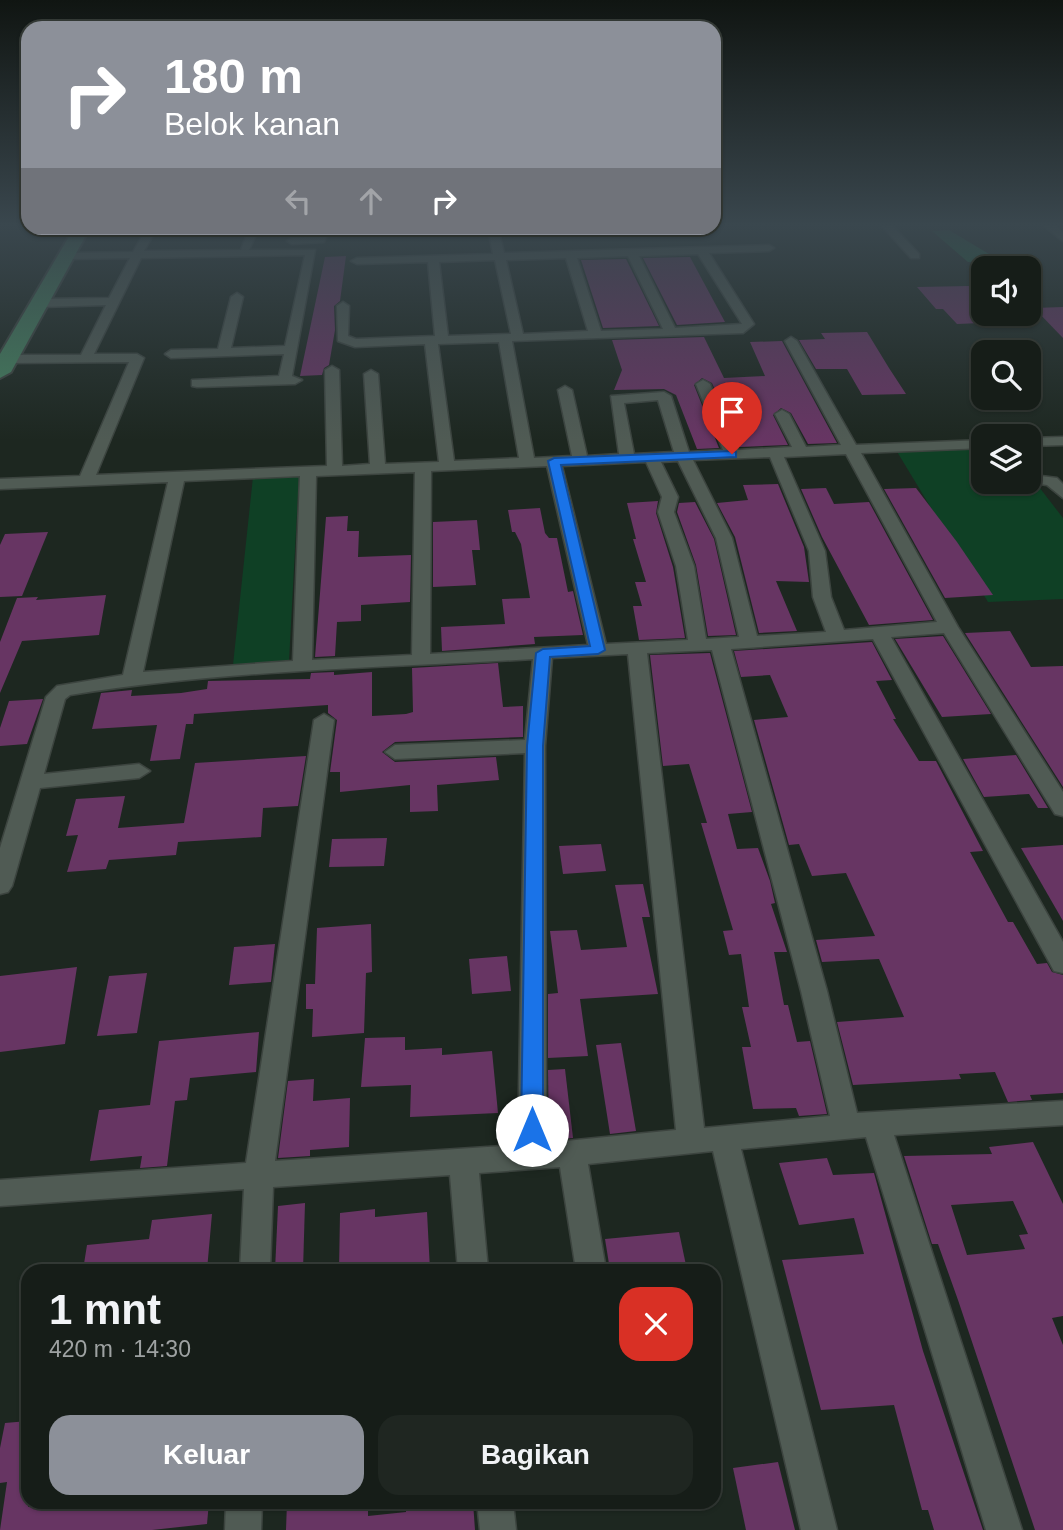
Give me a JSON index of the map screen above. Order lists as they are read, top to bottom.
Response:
{
  "page": {
    "turn": ["180 m", "Belok kanan"],
    "heading": ["1 mnt", "420 m · 14:30"],
    "buttons": ["Keluar", "Bagikan"]
  }
}
